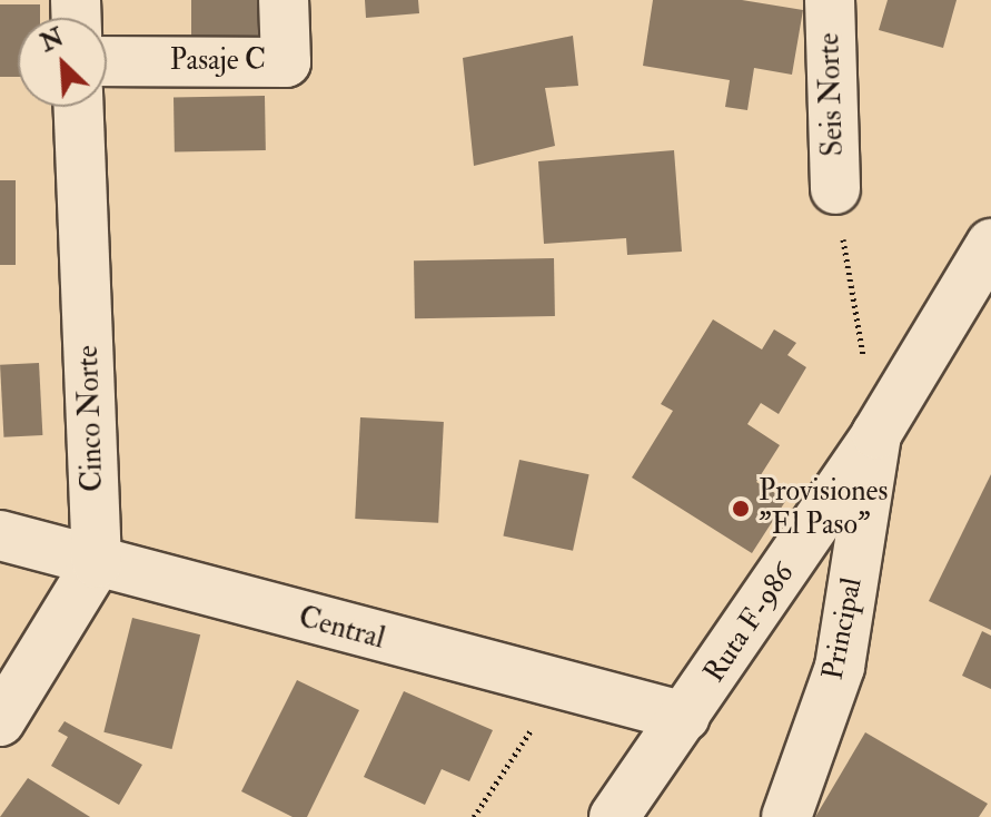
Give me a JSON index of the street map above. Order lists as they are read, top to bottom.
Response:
{
  "streets": {
    "street": [
      "Pasaje C",
      "Seis Norte",
      "Cinco Norte",
      "Ruta F-986",
      "Central",
      "Principal"
    ]
  },
  "crossings": [
    ["Cinco Norte", "Central"],
    ["Ruta F-986", "Central"],
    ["Ruta F-986", "Principal"]
  ],
  "places": ["Provisiones \"El Paso\""],
  "north": "top left"
}
